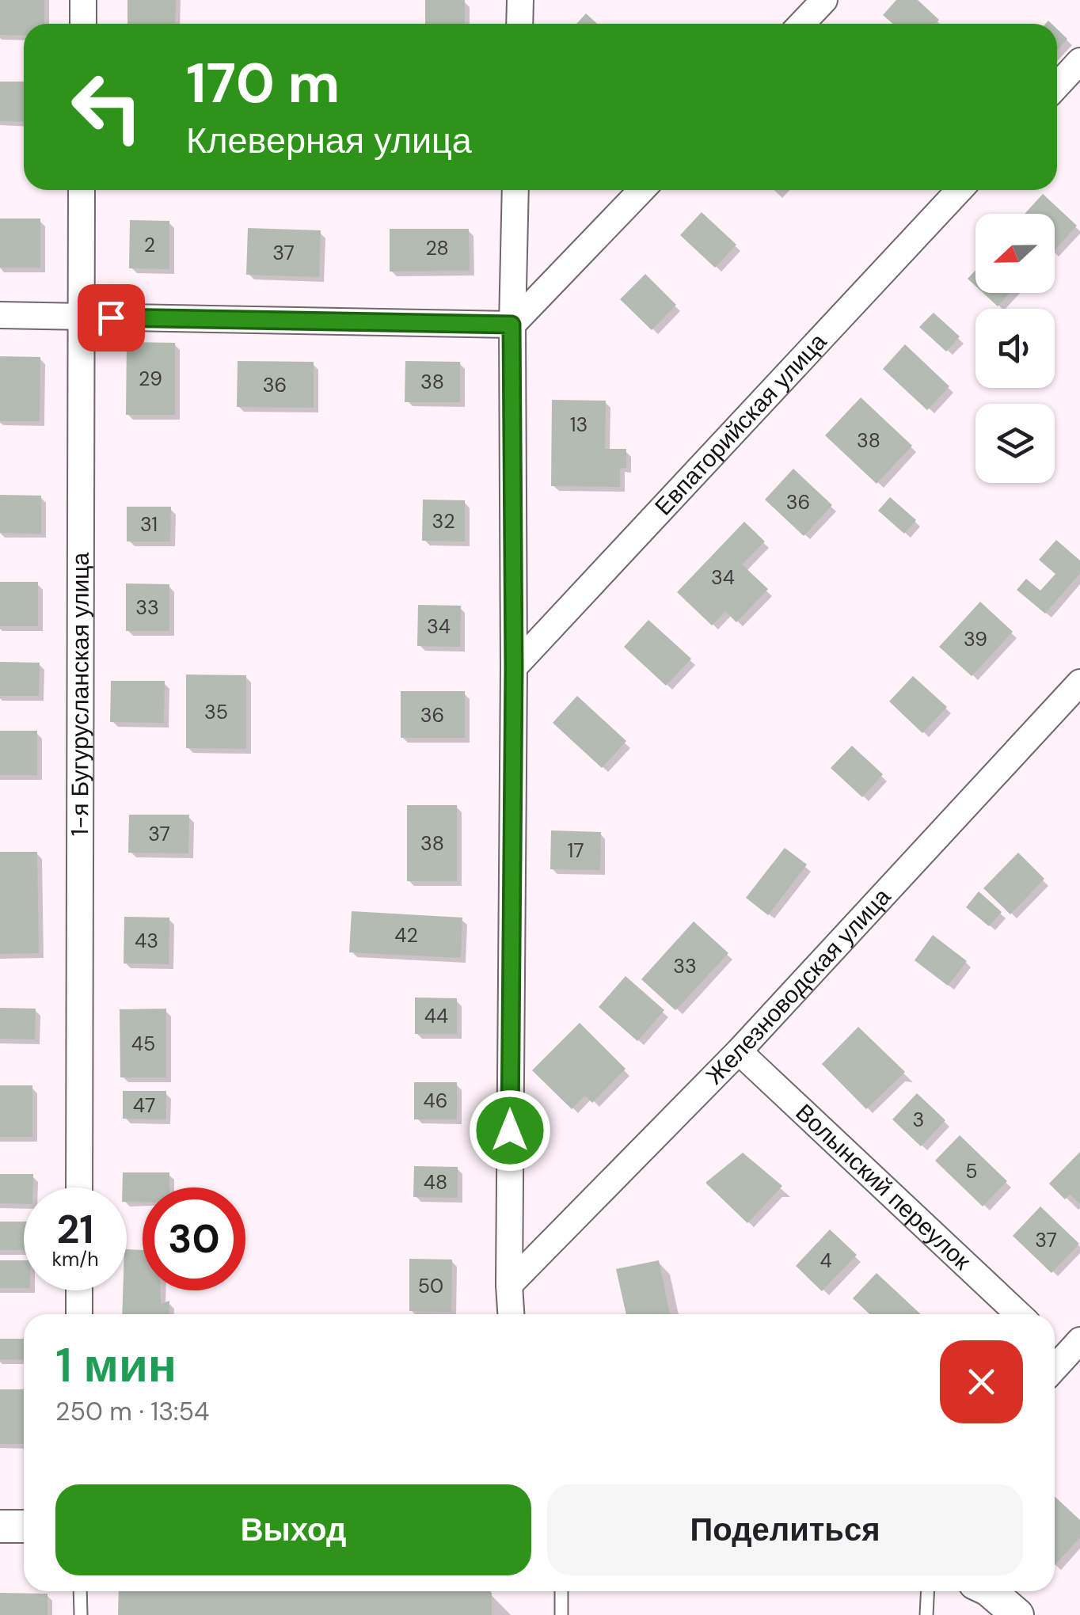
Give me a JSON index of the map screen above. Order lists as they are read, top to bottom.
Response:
{
  "streets": {
    "street": [
      "Евпаторийская улица",
      "1-я Бугурусланская улица",
      "Железноводская улица",
      "Волынский переулок"
    ]
  },
  "crossings": [
    ["Железноводская улица", "Волынский переулок"]
  ],
  "house_numbers": [
    "2",
    "28",
    "37",
    "29",
    "38",
    "36",
    "13",
    "38",
    "36",
    "32",
    "31",
    "34",
    "33",
    "34",
    "39",
    "35",
    "36",
    "37",
    "38",
    "17",
    "42",
    "43",
    "33",
    "44",
    "45",
    "46",
    "47",
    "3",
    "5",
    "48",
    "37",
    "4",
    "50"
  ],
  "north": "left",
  "page": {
    "turn": ["170 m", "Клеверная улица"],
    "speed": "21 km/h",
    "limit": "30",
    "heading": ["1 мин", "250 m · 13:54"],
    "buttons": ["Выход", "Поделиться"]
  }
}
